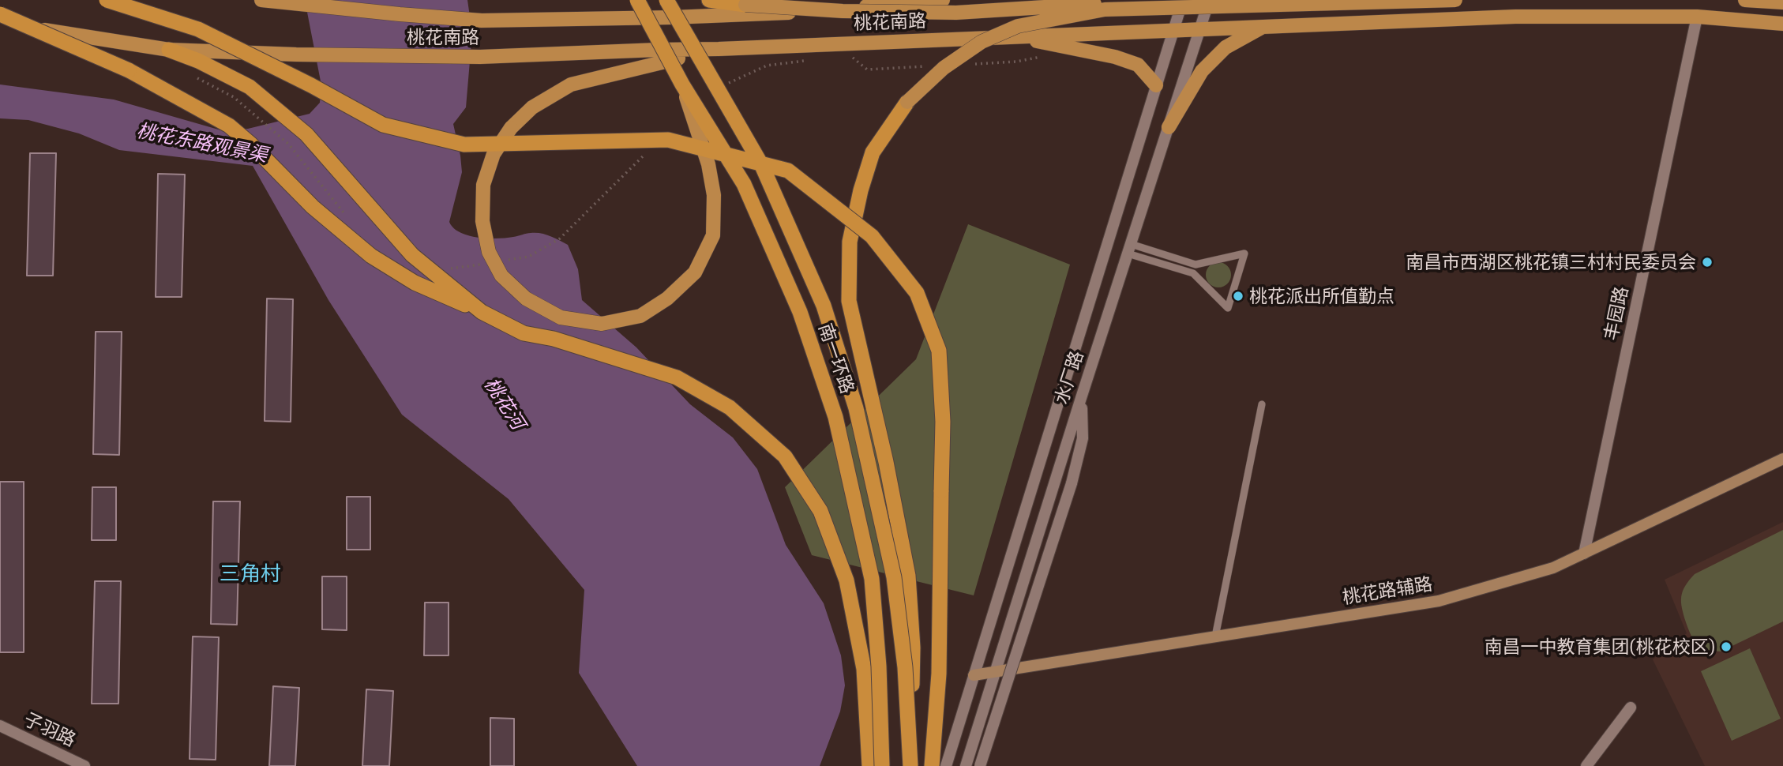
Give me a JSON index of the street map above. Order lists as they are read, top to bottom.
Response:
{
  "streets": {
    "highway": ["南一环路"],
    "main road": ["桃花南路", "桃花路辅路"],
    "street": ["丰园路", "水厂路", "子羽路"]
  },
  "crossings": [
    ["桃花南路", "丰园路"],
    ["桃花南路", "水厂路"],
    ["丰园路", "桃花路辅路"],
    ["水厂路", "桃花路辅路"]
  ],
  "districts": ["三角村"],
  "water": ["桃花东路观景渠", "桃花河"],
  "places": ["南昌市西湖区桃花镇三村村民委员会", "桃花派出所值勤点", "南昌一中教育集团(桃花校区)"]
}
